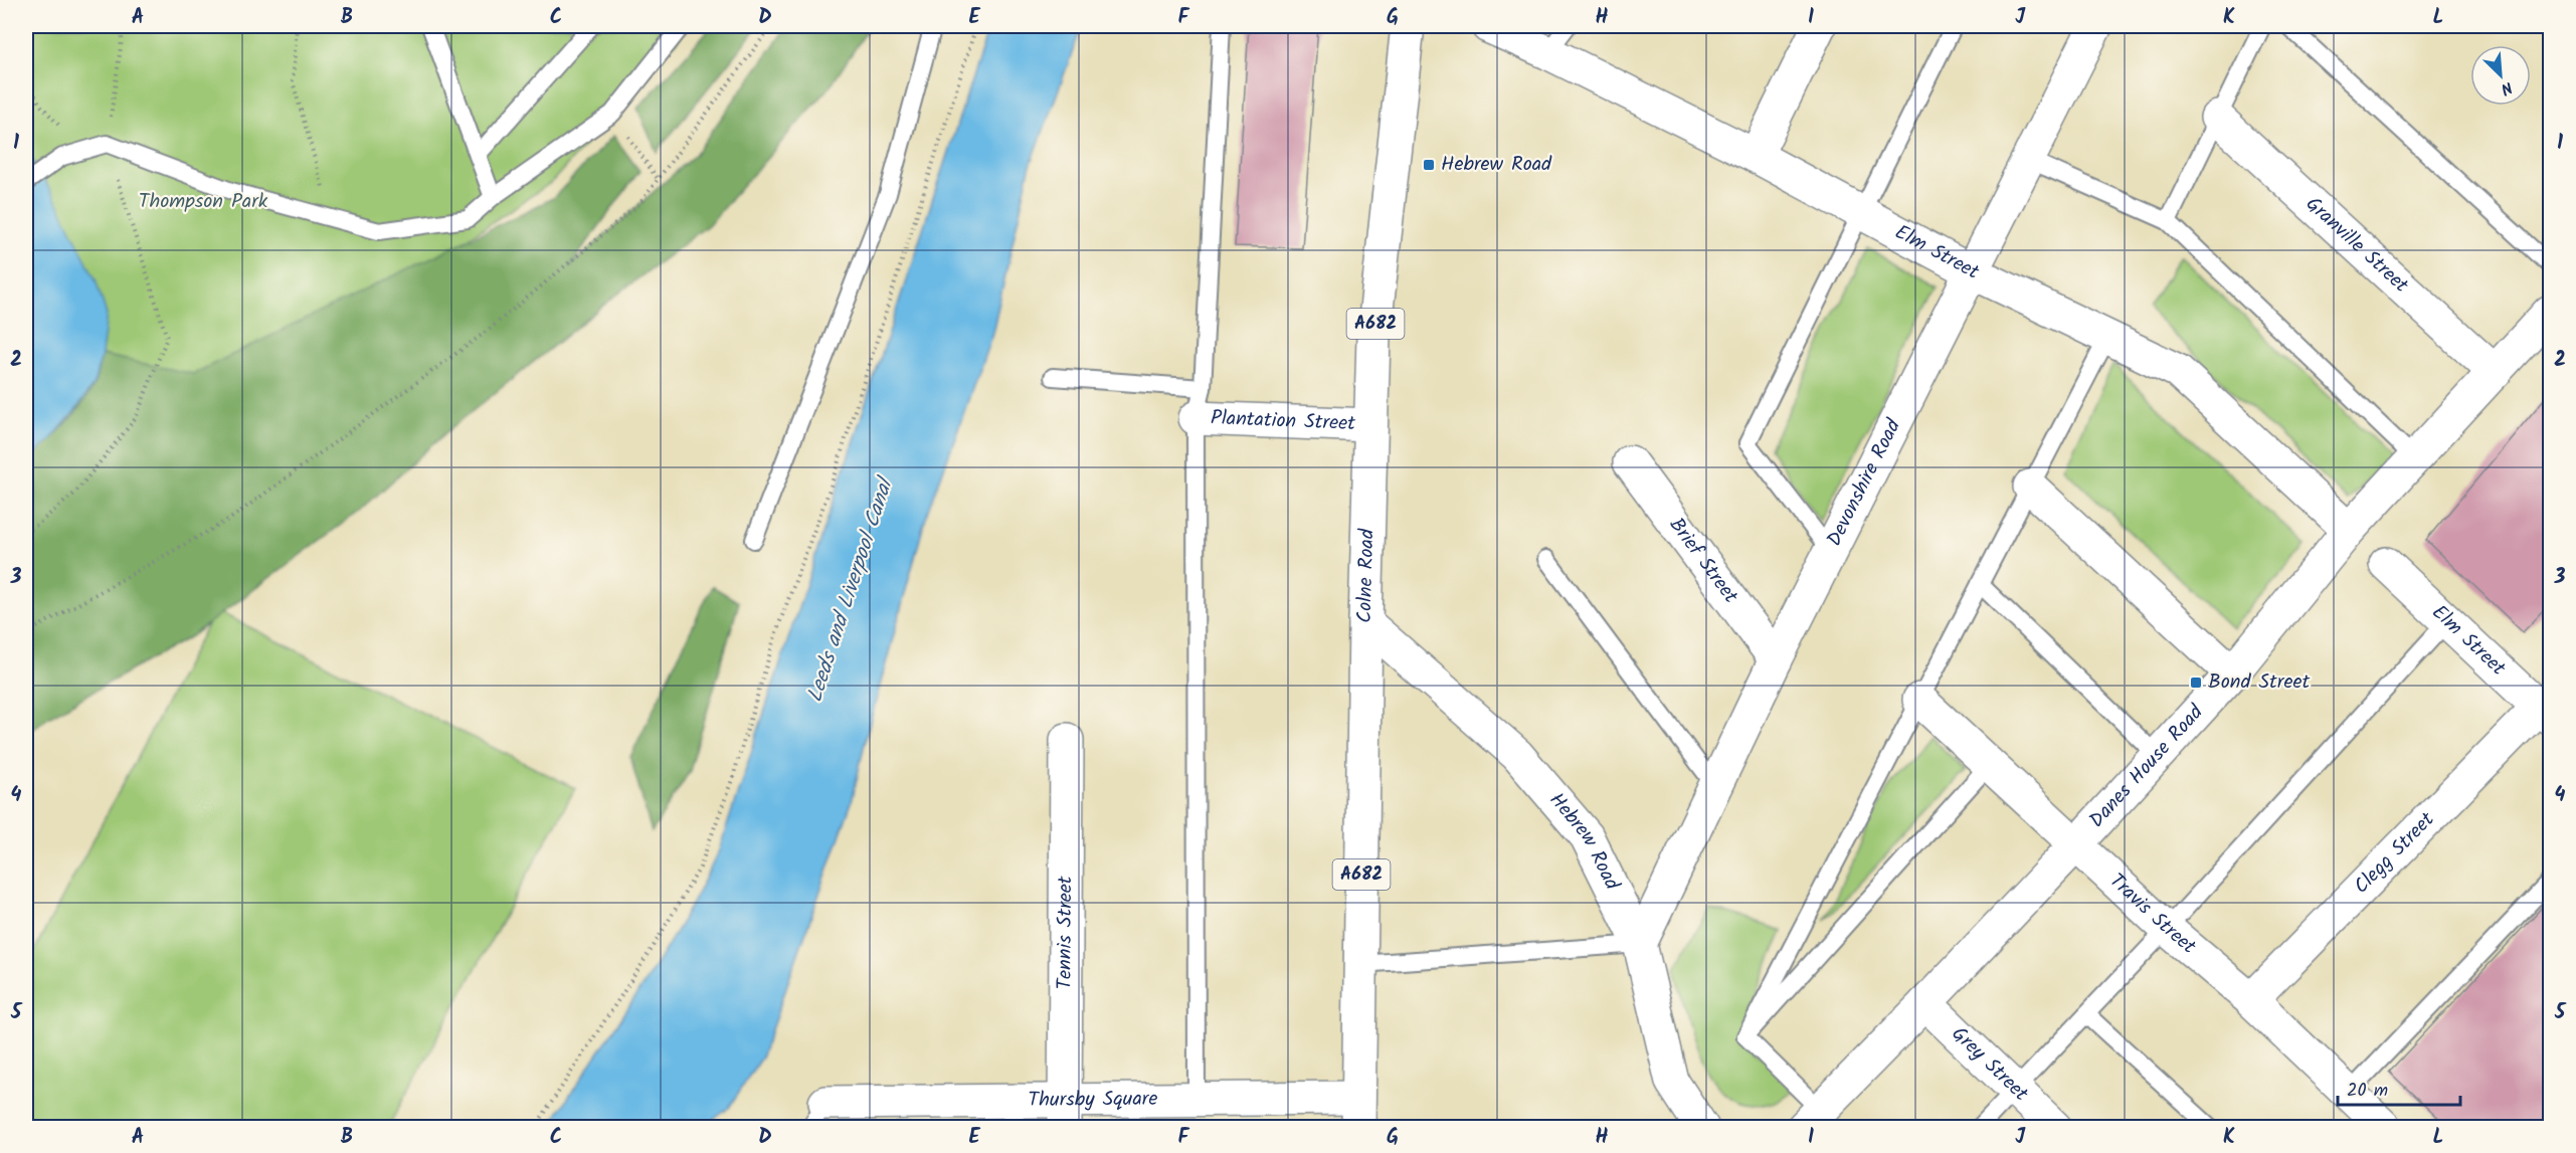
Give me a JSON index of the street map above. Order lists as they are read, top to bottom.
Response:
{
  "streets": {
    "street": [
      "Granville Street",
      "Elm Street",
      "A682",
      "Plantation Street",
      "Devonshire Road",
      "Brief Street",
      "Colne Road",
      "Danes House Road",
      "Hebrew Road",
      "Clegg Street",
      "Travis Street",
      "Tennis Street",
      "Grey Street",
      "Thursby Square"
    ]
  },
  "crossings": [
    ["Granville Street", "Danes House Road"],
    ["Elm Street", "Devonshire Road"],
    ["Elm Street", "Danes House Road"],
    ["Elm Street", "Clegg Street"],
    ["Plantation Street", "Colne Road"],
    ["Devonshire Road", "Brief Street"],
    ["Devonshire Road", "Hebrew Road"],
    ["Colne Road", "Hebrew Road"],
    ["Colne Road", "Thursby Square"],
    ["Danes House Road", "Travis Street"],
    ["Danes House Road", "Grey Street"],
    ["Clegg Street", "Travis Street"],
    ["Tennis Street", "Thursby Square"]
  ],
  "water": ["Leeds and Liverpool Canal"],
  "parks": ["Thompson Park"],
  "places": {
    "transit": ["Hebrew Road", "Bond Street"]
  },
  "scale_bar": "20 m",
  "north": "bottom right",
  "grid": {
    "columns": [
      "A",
      "B",
      "C",
      "D",
      "E",
      "F",
      "G",
      "H",
      "I",
      "J",
      "K",
      "L"
    ],
    "rows": [
      "1",
      "2",
      "3",
      "4",
      "5"
    ]
  }
}
